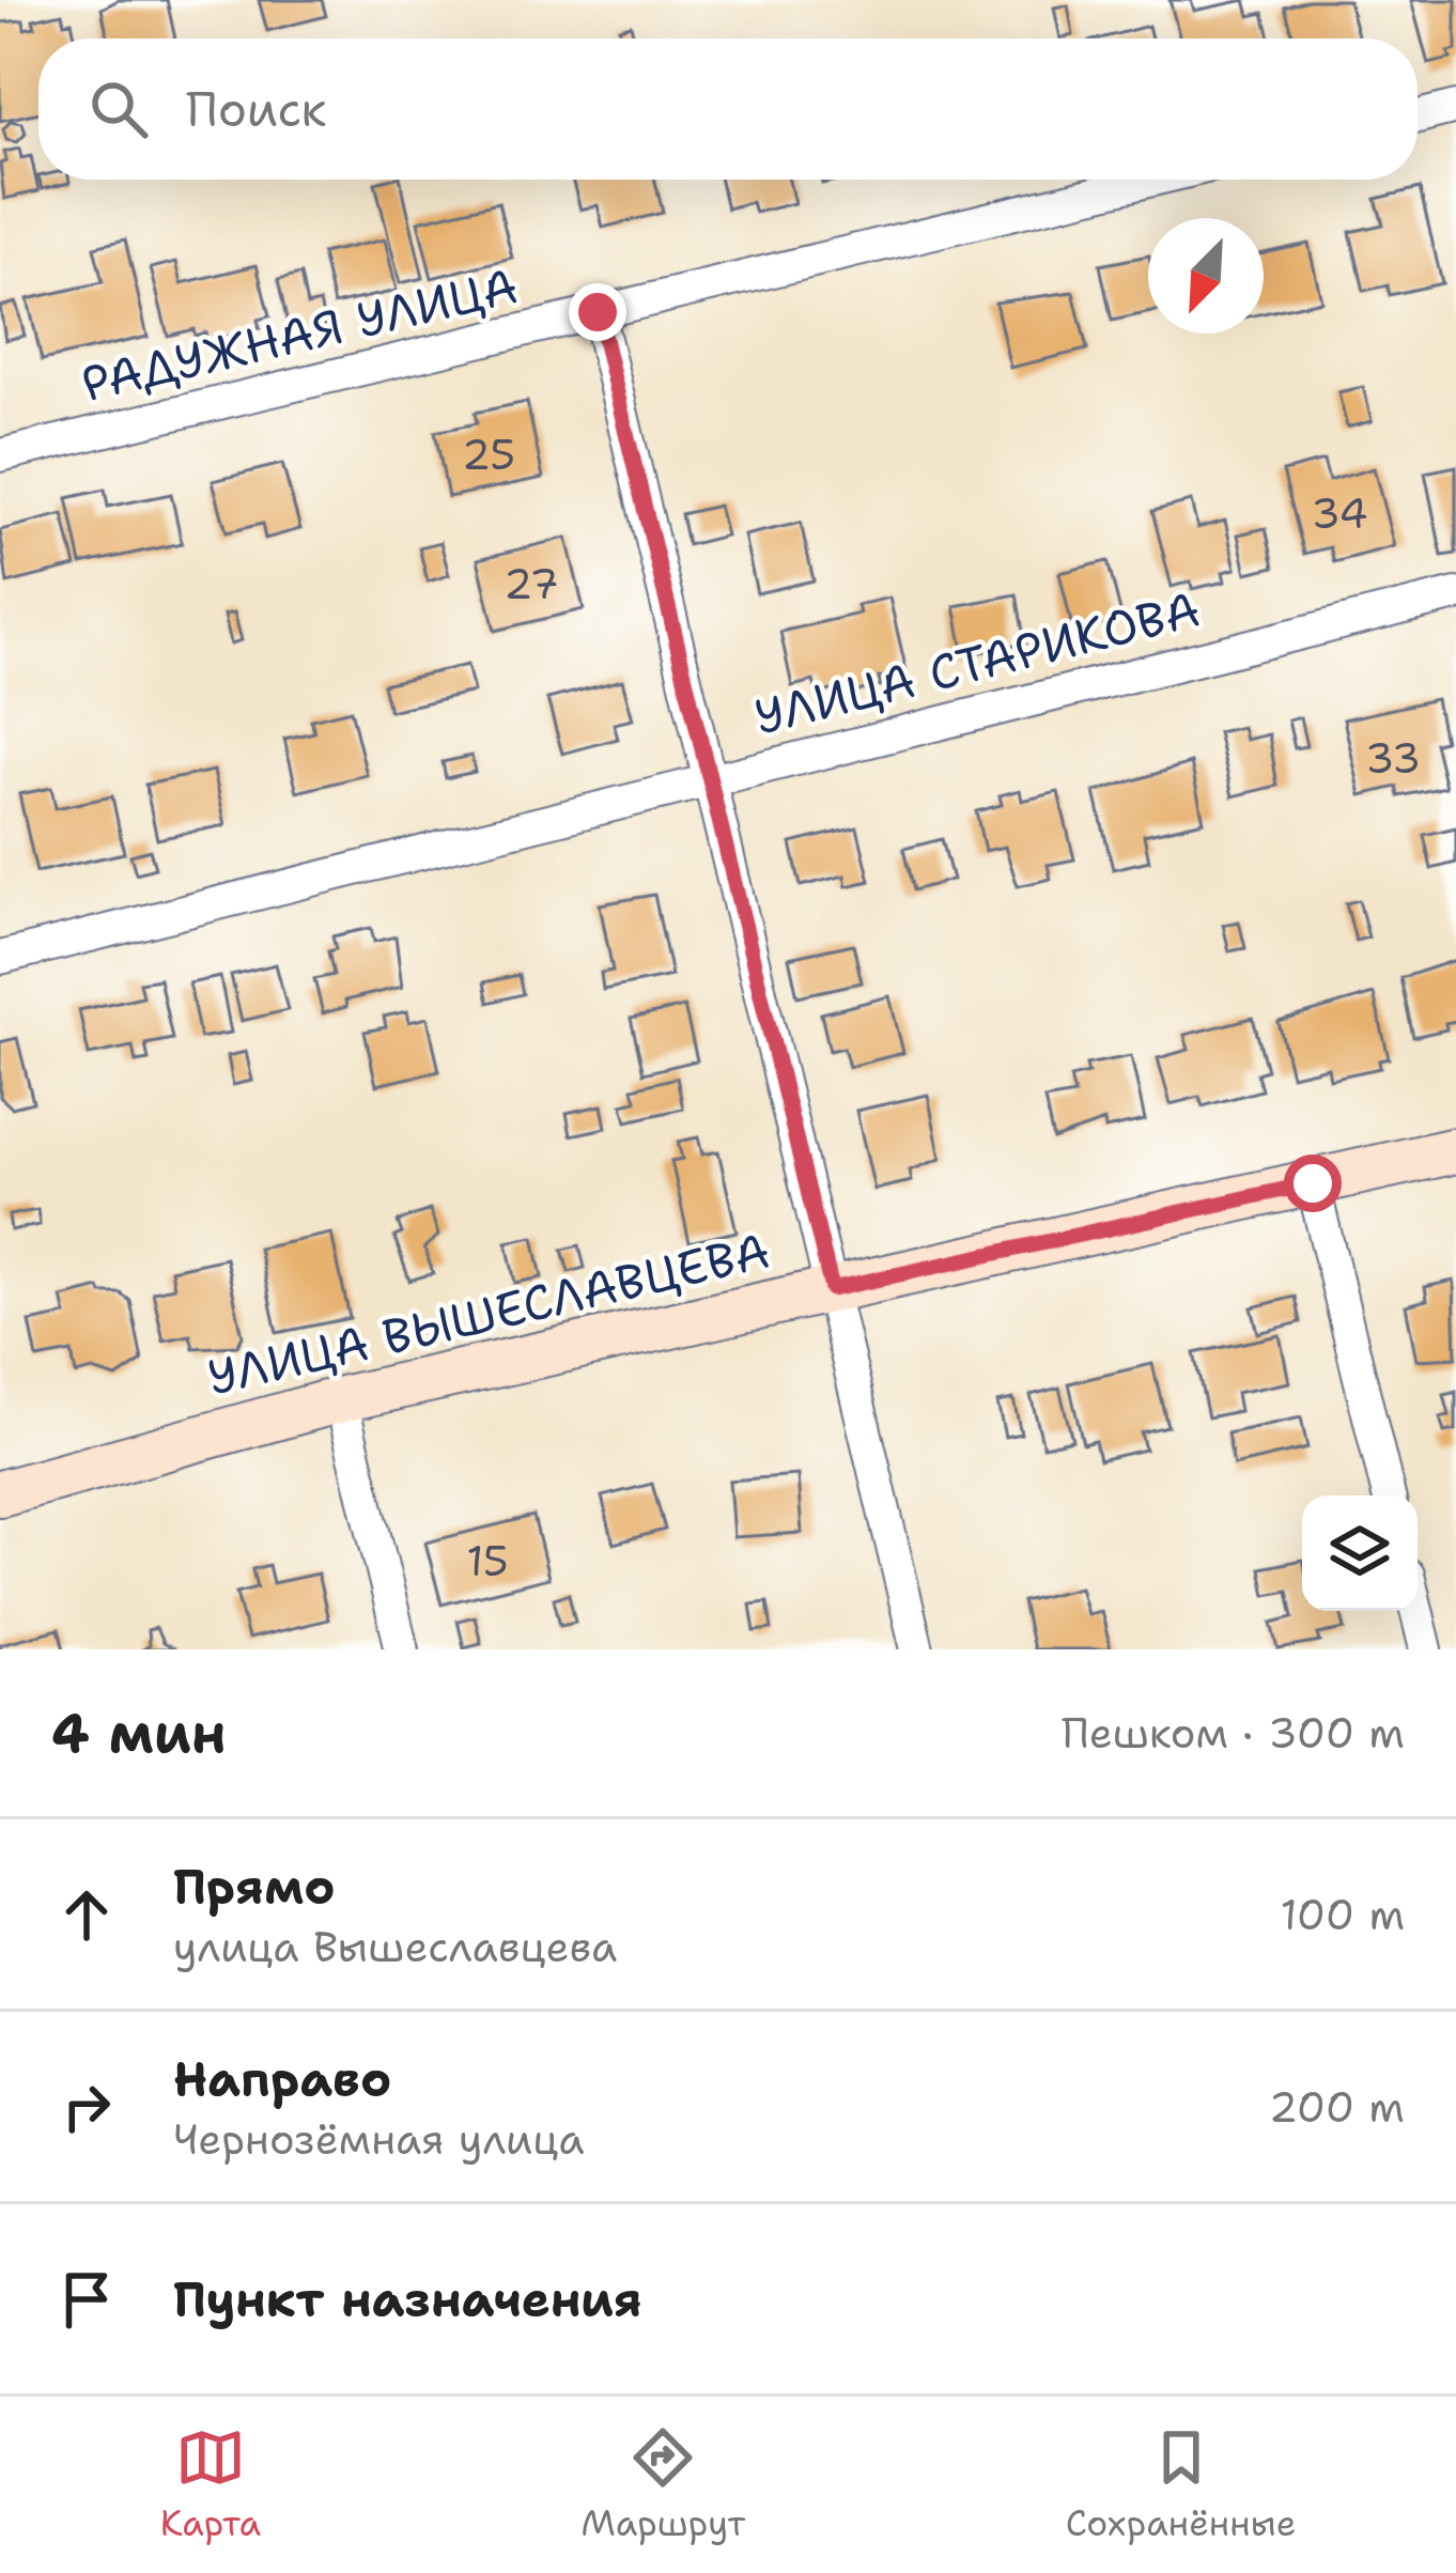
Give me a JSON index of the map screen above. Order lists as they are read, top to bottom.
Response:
{
  "streets": {
    "street": ["РАДУЖНАЯ УЛИЦА", "УЛИЦА СТАРИКОВА", "УЛИЦА ВЫШЕСЛАВЦЕВА"]
  },
  "house_numbers": [
    "25",
    "34",
    "27",
    "33",
    "15"
  ],
  "north": "bottom left",
  "page": {
    "search": "Поиск",
    "heading": ["4 мин", "Пешком · 300 m"],
    "list": [
      ["Прямо", "улица Вышеславцева", "100 m"],
      ["Направо", "Чернозёмная улица", "200 m"],
      "Пункт назначения"
    ],
    "nav": ["Карта", "Маршрут", "Сохранённые"]
  }
}
